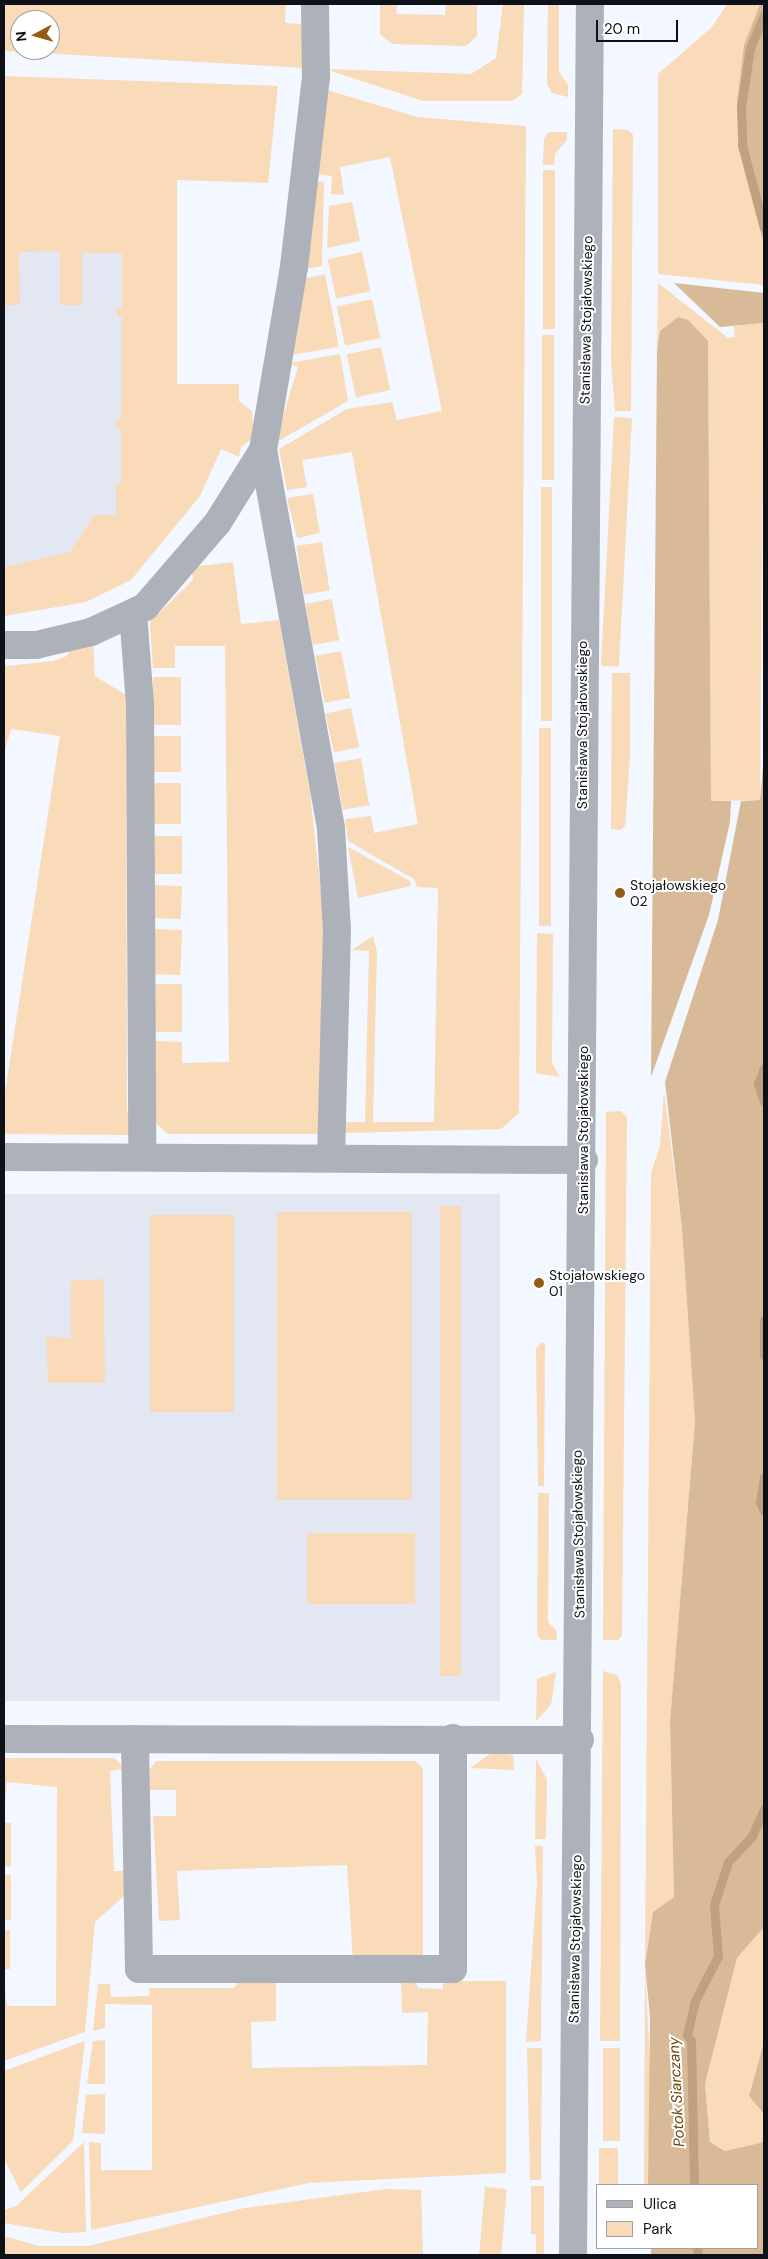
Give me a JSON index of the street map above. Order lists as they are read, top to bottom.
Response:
{
  "streets": {
    "street": ["Stanisława Stojałowskiego"]
  },
  "water": ["Potok Siarczany"],
  "places": ["Stojałowskiego 02", "Stojałowskiego 01"],
  "legend": ["Ulica", "Park"],
  "scale_bar": "20 m",
  "north": "left"
}
